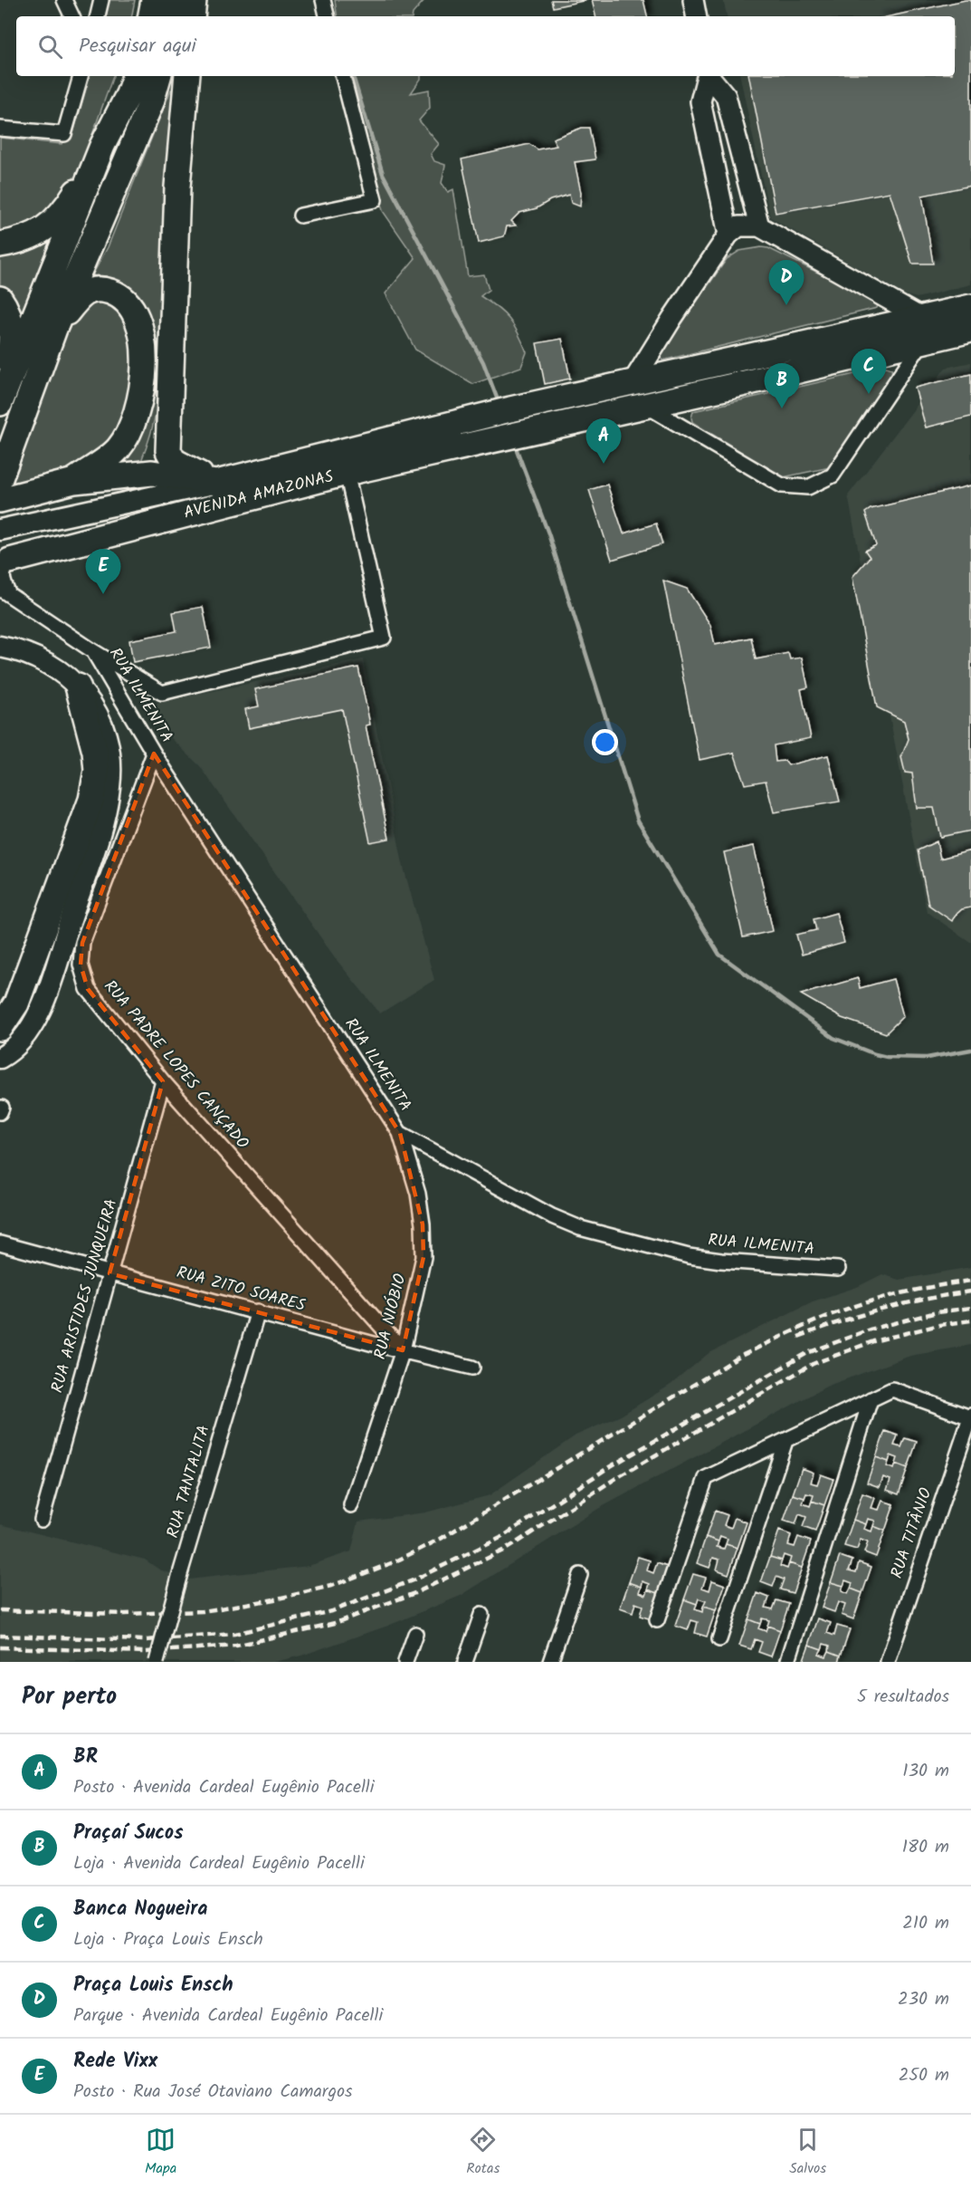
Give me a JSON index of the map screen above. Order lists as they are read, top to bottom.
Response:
{
  "streets": {
    "highway": ["AVENIDA AMAZONAS"],
    "street": [
      "RUA ILMENITA",
      "RUA PADRE LOPES CANÇADO",
      "RUA ZITO SOARES",
      "RUA ARISTIDES JUNQUEIRA",
      "RUA NIÓBIO",
      "RUA TANTALITA",
      "RUA TITÂNIO"
    ]
  },
  "crossings": [
    ["RUA ILMENITA", "RUA PADRE LOPES CANÇADO"],
    ["RUA ILMENITA", "RUA NIÓBIO"],
    ["RUA PADRE LOPES CANÇADO", "RUA ZITO SOARES"],
    ["RUA PADRE LOPES CANÇADO", "RUA ARISTIDES JUNQUEIRA"],
    ["RUA PADRE LOPES CANÇADO", "RUA NIÓBIO"],
    ["RUA ZITO SOARES", "RUA ARISTIDES JUNQUEIRA"],
    ["RUA ZITO SOARES", "RUA NIÓBIO"],
    ["RUA ZITO SOARES", "RUA TANTALITA"]
  ],
  "page": {
    "search": "Pesquisar aqui",
    "pins": [
      "D",
      "C",
      "B",
      "A",
      "E"
    ],
    "heading": ["Por perto", "5 resultados"],
    "list": [
      {
        "mark": "A",
        "name": "BR",
        "note": "Posto · Avenida Cardeal Eugênio Pacelli",
        "value": "130 m"
      },
      {
        "mark": "B",
        "name": "Praçaí Sucos",
        "note": "Loja · Avenida Cardeal Eugênio Pacelli",
        "value": "180 m"
      },
      {
        "mark": "C",
        "name": "Banca Nogueira",
        "note": "Loja · Praça Louis Ensch",
        "value": "210 m"
      },
      {
        "mark": "D",
        "name": "Praça Louis Ensch",
        "note": "Parque · Avenida Cardeal Eugênio Pacelli",
        "value": "230 m"
      },
      {
        "mark": "E",
        "name": "Rede Vixx",
        "note": "Posto · Rua José Otaviano Camargos",
        "value": "250 m"
      }
    ],
    "nav": ["Mapa", "Rotas", "Salvos"]
  }
}
